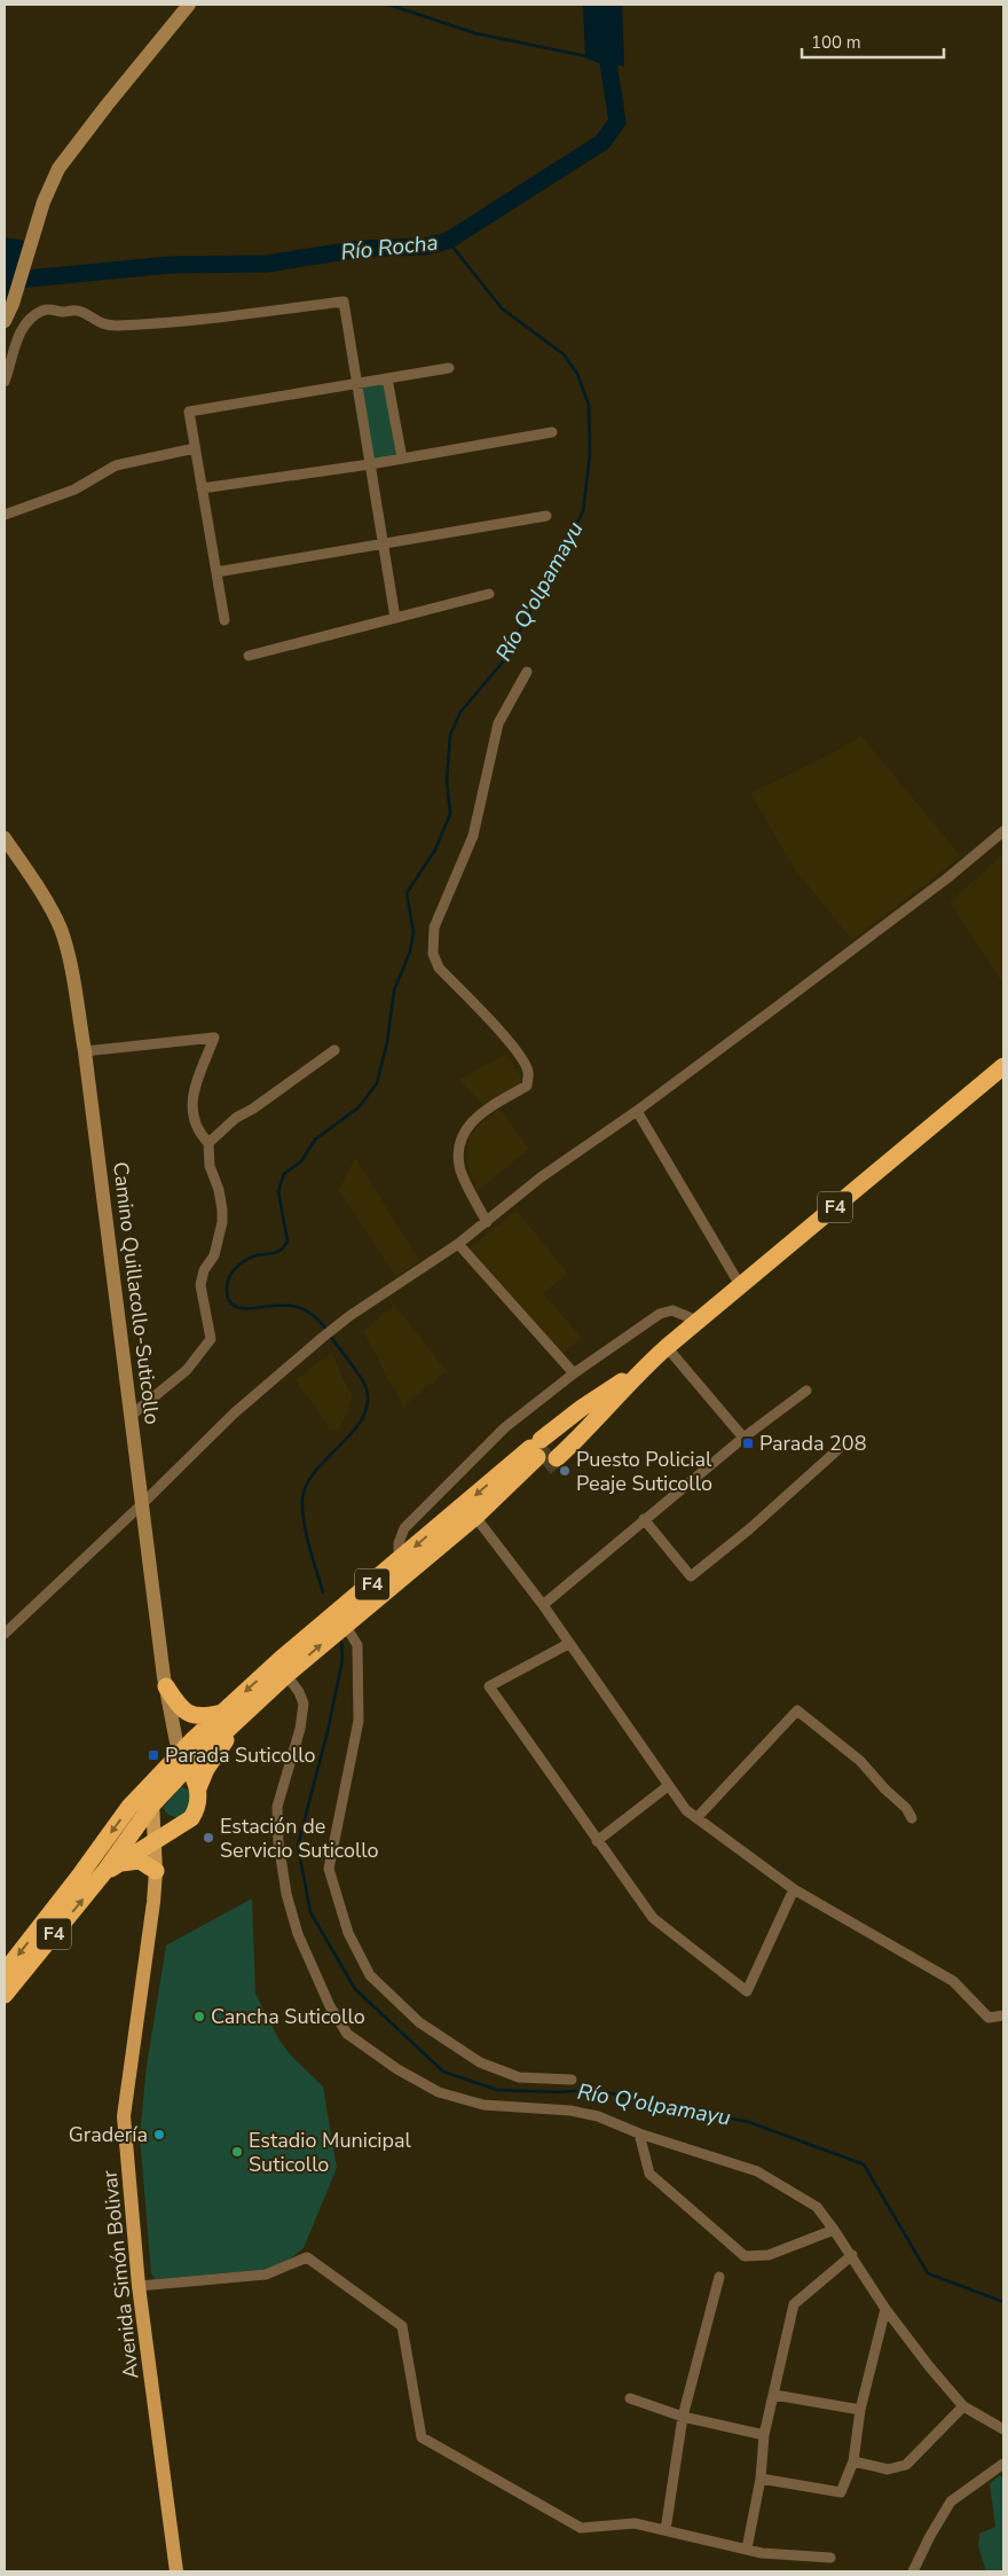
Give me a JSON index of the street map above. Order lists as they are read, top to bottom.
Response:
{
  "streets": {
    "highway": ["F4"],
    "main road": ["Camino Quillacollo-Suticollo", "Avenida Simón Bolivar"]
  },
  "crossings": [
    ["F4", "Camino Quillacollo-Suticollo"],
    ["F4", "Avenida Simón Bolivar"]
  ],
  "water": ["Río Rocha", "Río Q'olpamayu"],
  "places": {
    "transit": ["Parada 208", "Parada Suticollo"],
    "other": [
      "Puesto Policial Peaje Suticollo",
      "Estación de Servicio Suticollo",
      "Cancha Suticollo",
      "Gradería",
      "Estadio Municipal Suticollo"
    ]
  },
  "scale_bar": "100 m"
}
